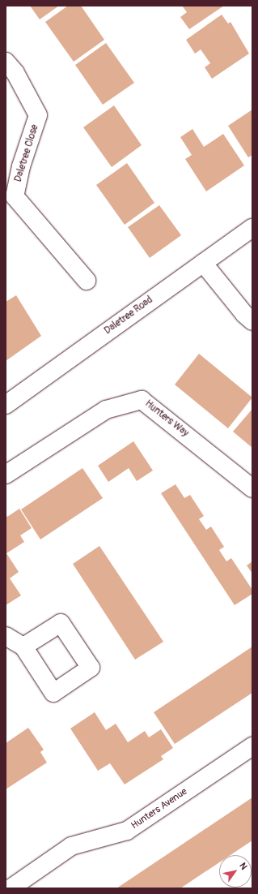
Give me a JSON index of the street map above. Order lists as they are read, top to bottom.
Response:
{
  "streets": {
    "street": [
      "Daletree Close",
      "Daletree Road",
      "Hunters Way",
      "Hunters Avenue"
    ]
  },
  "north": "top right"
}
